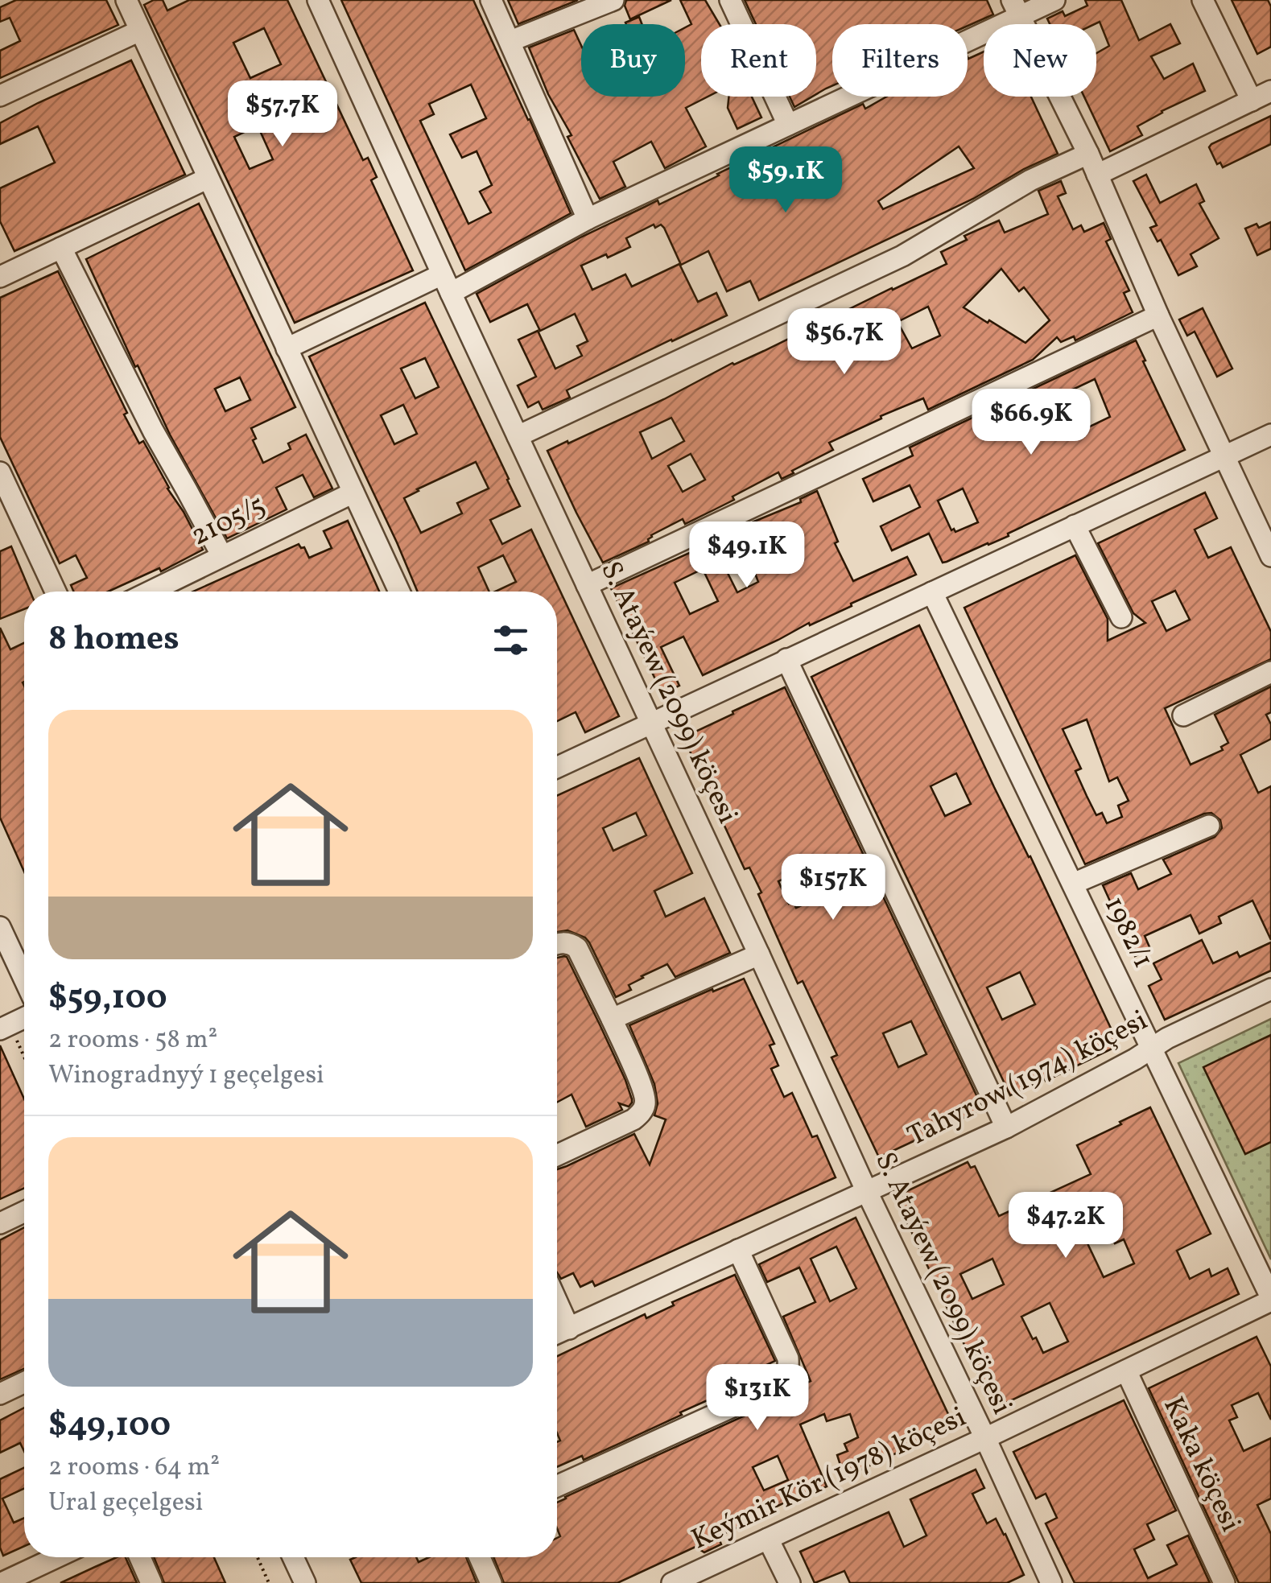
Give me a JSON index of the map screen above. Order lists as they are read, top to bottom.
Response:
{
  "streets": {
    "street": [
      "2105/5",
      "S. Ataýew (2099) köçesi",
      "1982/1",
      "Tahyrow (1974) köçesi",
      "Kaka köçesi",
      "Keýmir Kör (1978) köçesi"
    ]
  },
  "crossings": [
    ["S. Ataýew (2099) köçesi", "Tahyrow (1974) köçesi"],
    ["S. Ataýew (2099) köçesi", "Keýmir Kör (1978) köçesi"],
    ["1982/1", "Tahyrow (1974) köçesi"],
    ["1982/1", "Keýmir Kör (1978) köçesi"],
    ["Kaka köçesi", "Keýmir Kör (1978) köçesi"]
  ],
  "page": {
    "chip": [
      "Buy",
      "Rent",
      "Filters",
      "New"
    ],
    "price": [
      "$57.7K",
      "$59.1K",
      "$56.7K",
      "$66.9K",
      "$49.1K",
      "$157K",
      "$47.2K",
      "$131K"
    ],
    "heading": "8 homes",
    "list": [
      {
        "name": "$59,100",
        "note": "2 rooms · 58 m² · Winogradnyý 1 geçelgesi"
      },
      {
        "name": "$49,100",
        "note": "2 rooms · 64 m² · Ural geçelgesi"
      }
    ]
  }
}
